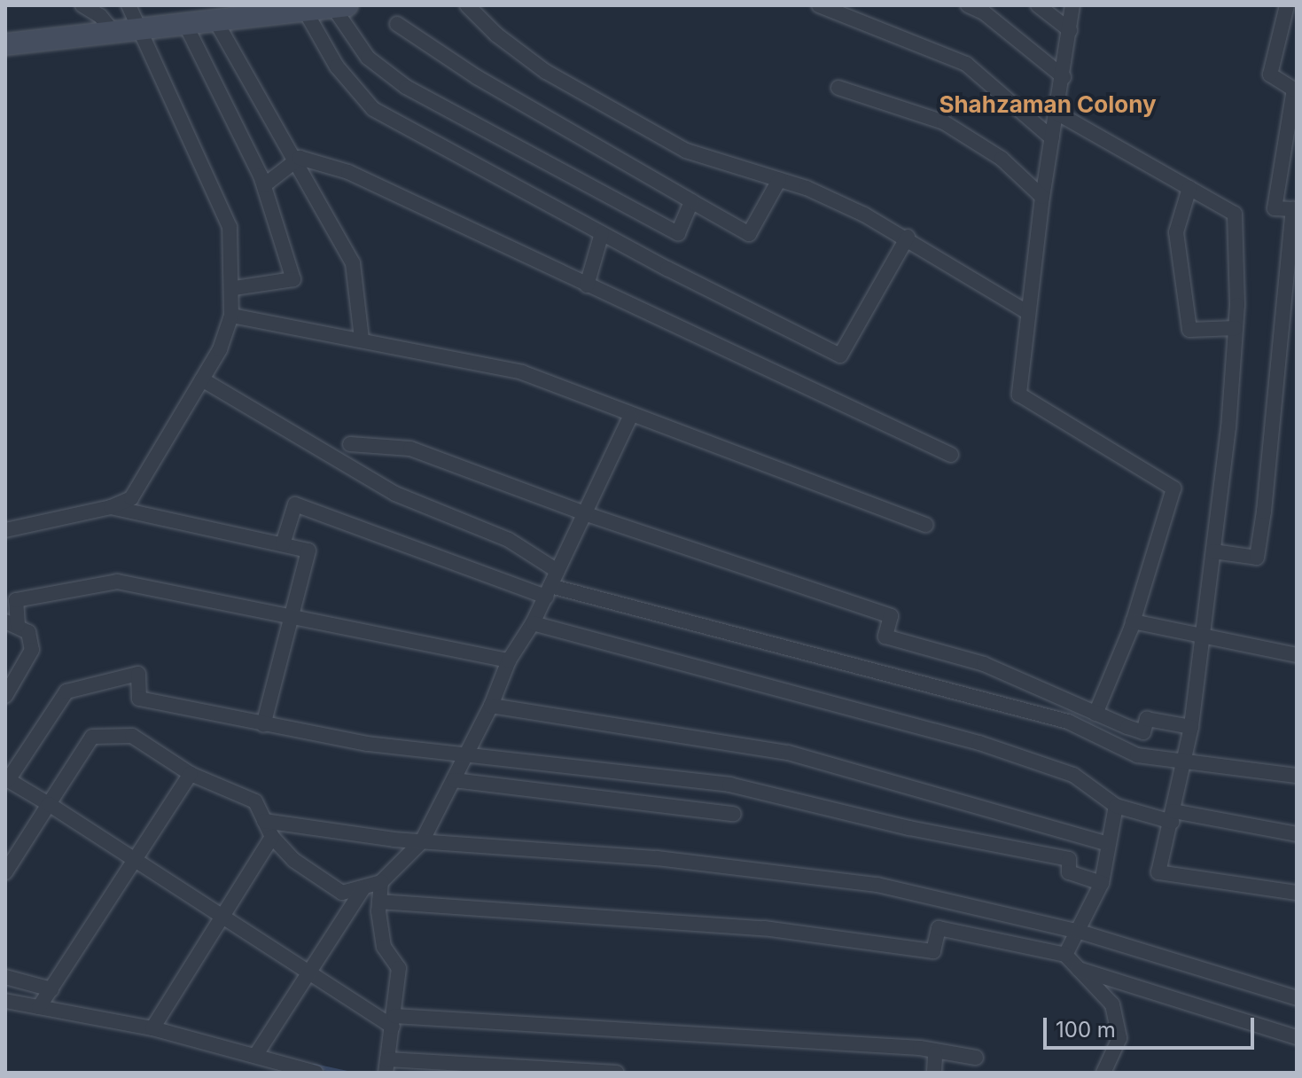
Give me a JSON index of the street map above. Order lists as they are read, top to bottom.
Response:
{
  "districts": ["Shahzaman Colony"],
  "scale_bar": "100 m"
}
